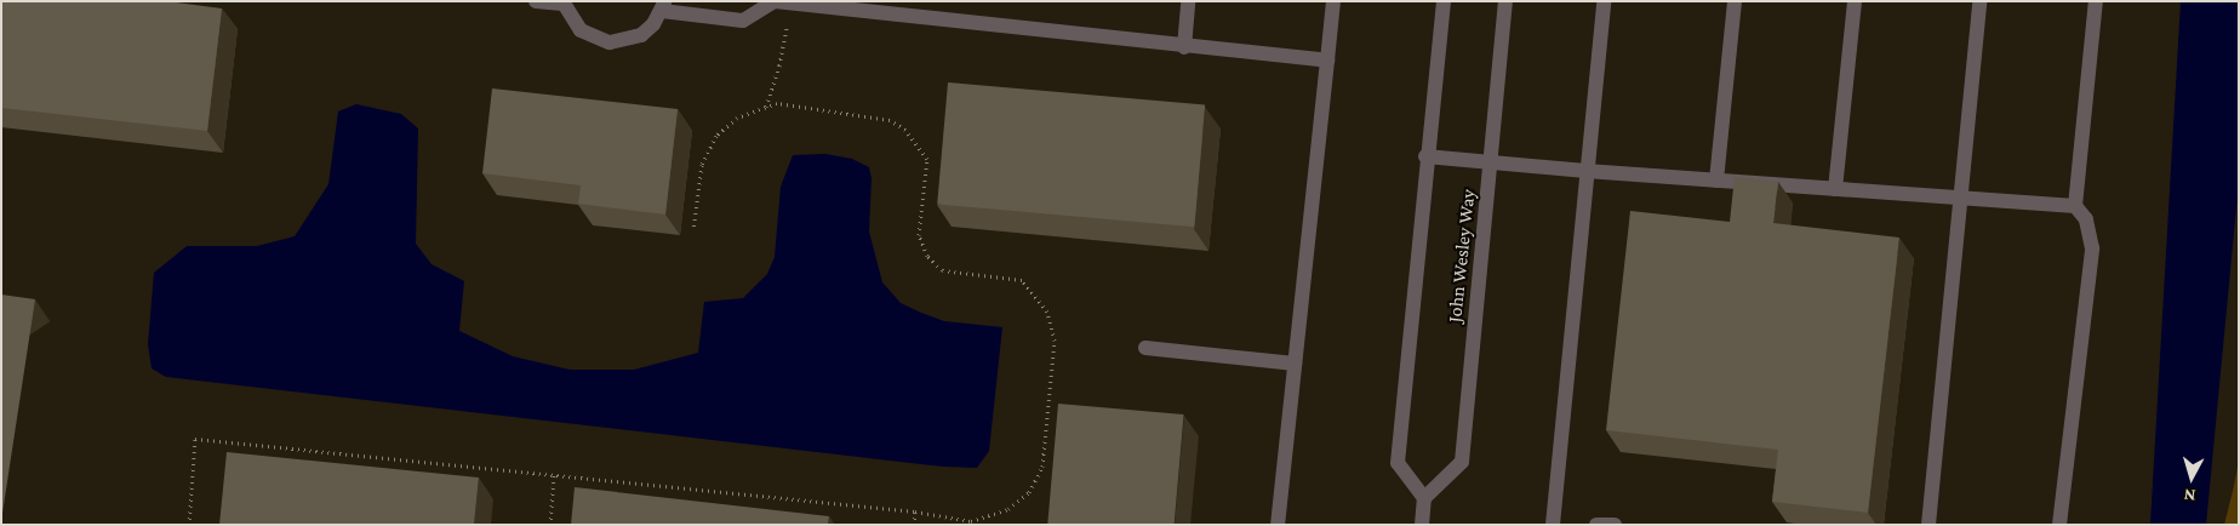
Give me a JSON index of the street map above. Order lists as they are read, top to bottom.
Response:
{
  "streets": {
    "lane": ["John Wesley Way"]
  },
  "north": "bottom"
}
